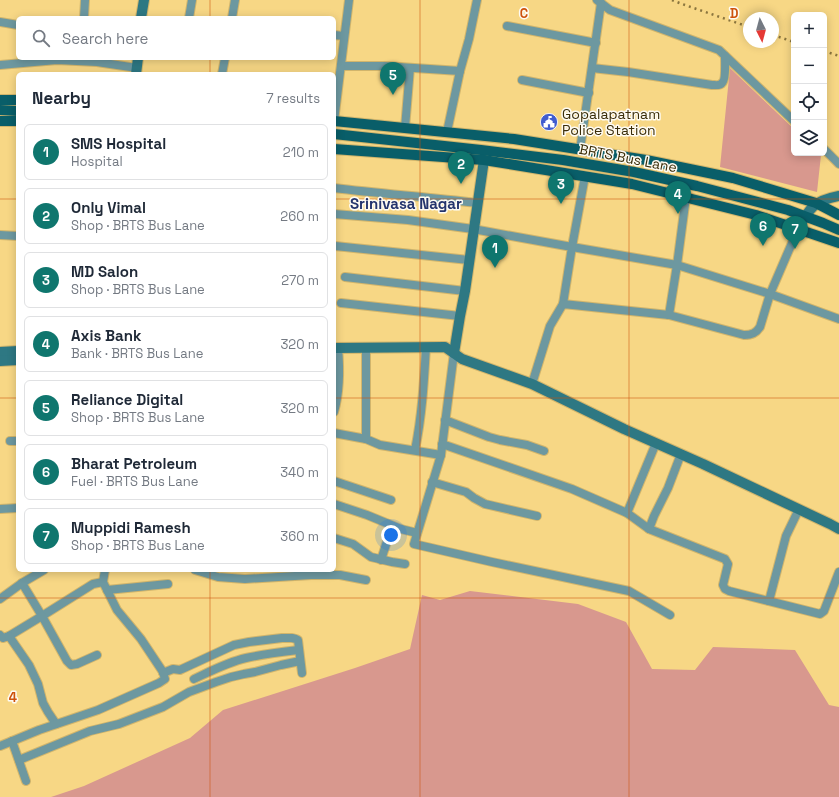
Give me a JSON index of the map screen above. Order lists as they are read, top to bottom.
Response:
{
  "streets": {
    "main road": ["BRTS Bus Lane"]
  },
  "districts": ["Srinivasa Nagar"],
  "places": {
    "public building": ["Gopalapatnam Police Station"]
  },
  "north": "bottom",
  "page": {
    "map_buttons": ["+", "−"],
    "search": "Search here",
    "pins": [
      "5",
      "2",
      "3",
      "4",
      "6",
      "7",
      "1"
    ],
    "heading": ["Nearby", "7 results"],
    "list": [
      {
        "mark": "1",
        "name": "SMS Hospital",
        "note": "Hospital",
        "value": "210 m"
      },
      {
        "mark": "2",
        "name": "Only Vimal",
        "note": "Shop · BRTS Bus Lane",
        "value": "260 m"
      },
      {
        "mark": "3",
        "name": "MD Salon",
        "note": "Shop · BRTS Bus Lane",
        "value": "270 m"
      },
      {
        "mark": "4",
        "name": "Axis Bank",
        "note": "Bank · BRTS Bus Lane",
        "value": "320 m"
      },
      {
        "mark": "5",
        "name": "Reliance Digital",
        "note": "Shop · BRTS Bus Lane",
        "value": "320 m"
      },
      {
        "mark": "6",
        "name": "Bharat Petroleum",
        "note": "Fuel · BRTS Bus Lane",
        "value": "340 m"
      },
      {
        "mark": "7",
        "name": "Muppidi Ramesh",
        "note": "Shop · BRTS Bus Lane",
        "value": "360 m"
      }
    ]
  },
  "grid": {
    "columns": ["C", "D"],
    "rows": ["4"]
  }
}
